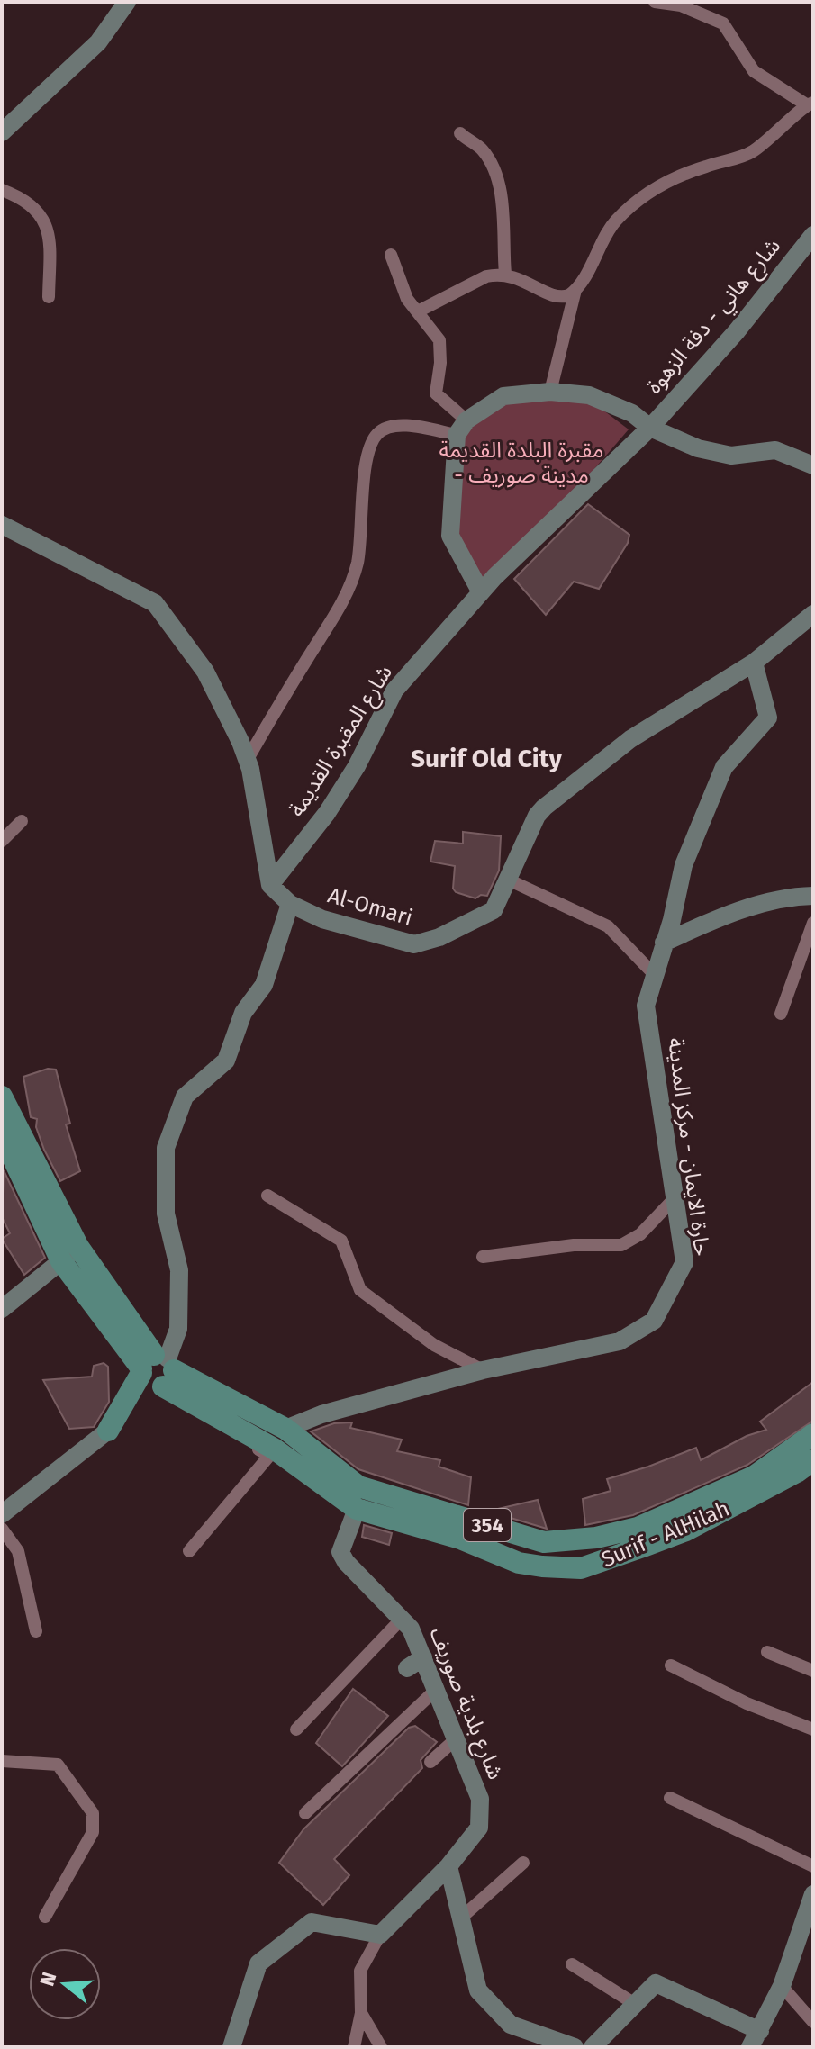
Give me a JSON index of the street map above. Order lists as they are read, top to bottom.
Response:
{
  "streets": {
    "main road": ["354", "Surif - AlHilah"],
    "street": [
      "شارع هاني - دفة الزهوة",
      "شارع المقبرة القديمة",
      "Al-Omari",
      "حارة الايمان - مركز المدينة",
      "شارع بلدية صوريف"
    ]
  },
  "crossings": [
    ["شارع هاني - دفة الزهوة", "شارع المقبرة القديمة"],
    ["شارع المقبرة القديمة", "Al-Omari"],
    ["Al-Omari", "حارة الايمان - مركز المدينة"],
    ["حارة الايمان - مركز المدينة", "Surif - AlHilah"],
    ["354", "Surif - AlHilah"],
    ["Surif - AlHilah", "شارع بلدية صوريف"]
  ],
  "districts": ["Surif Old City"],
  "parks": ["مقبرة البلدة القديمة - مدينة صوريف"],
  "north": "left"
}
